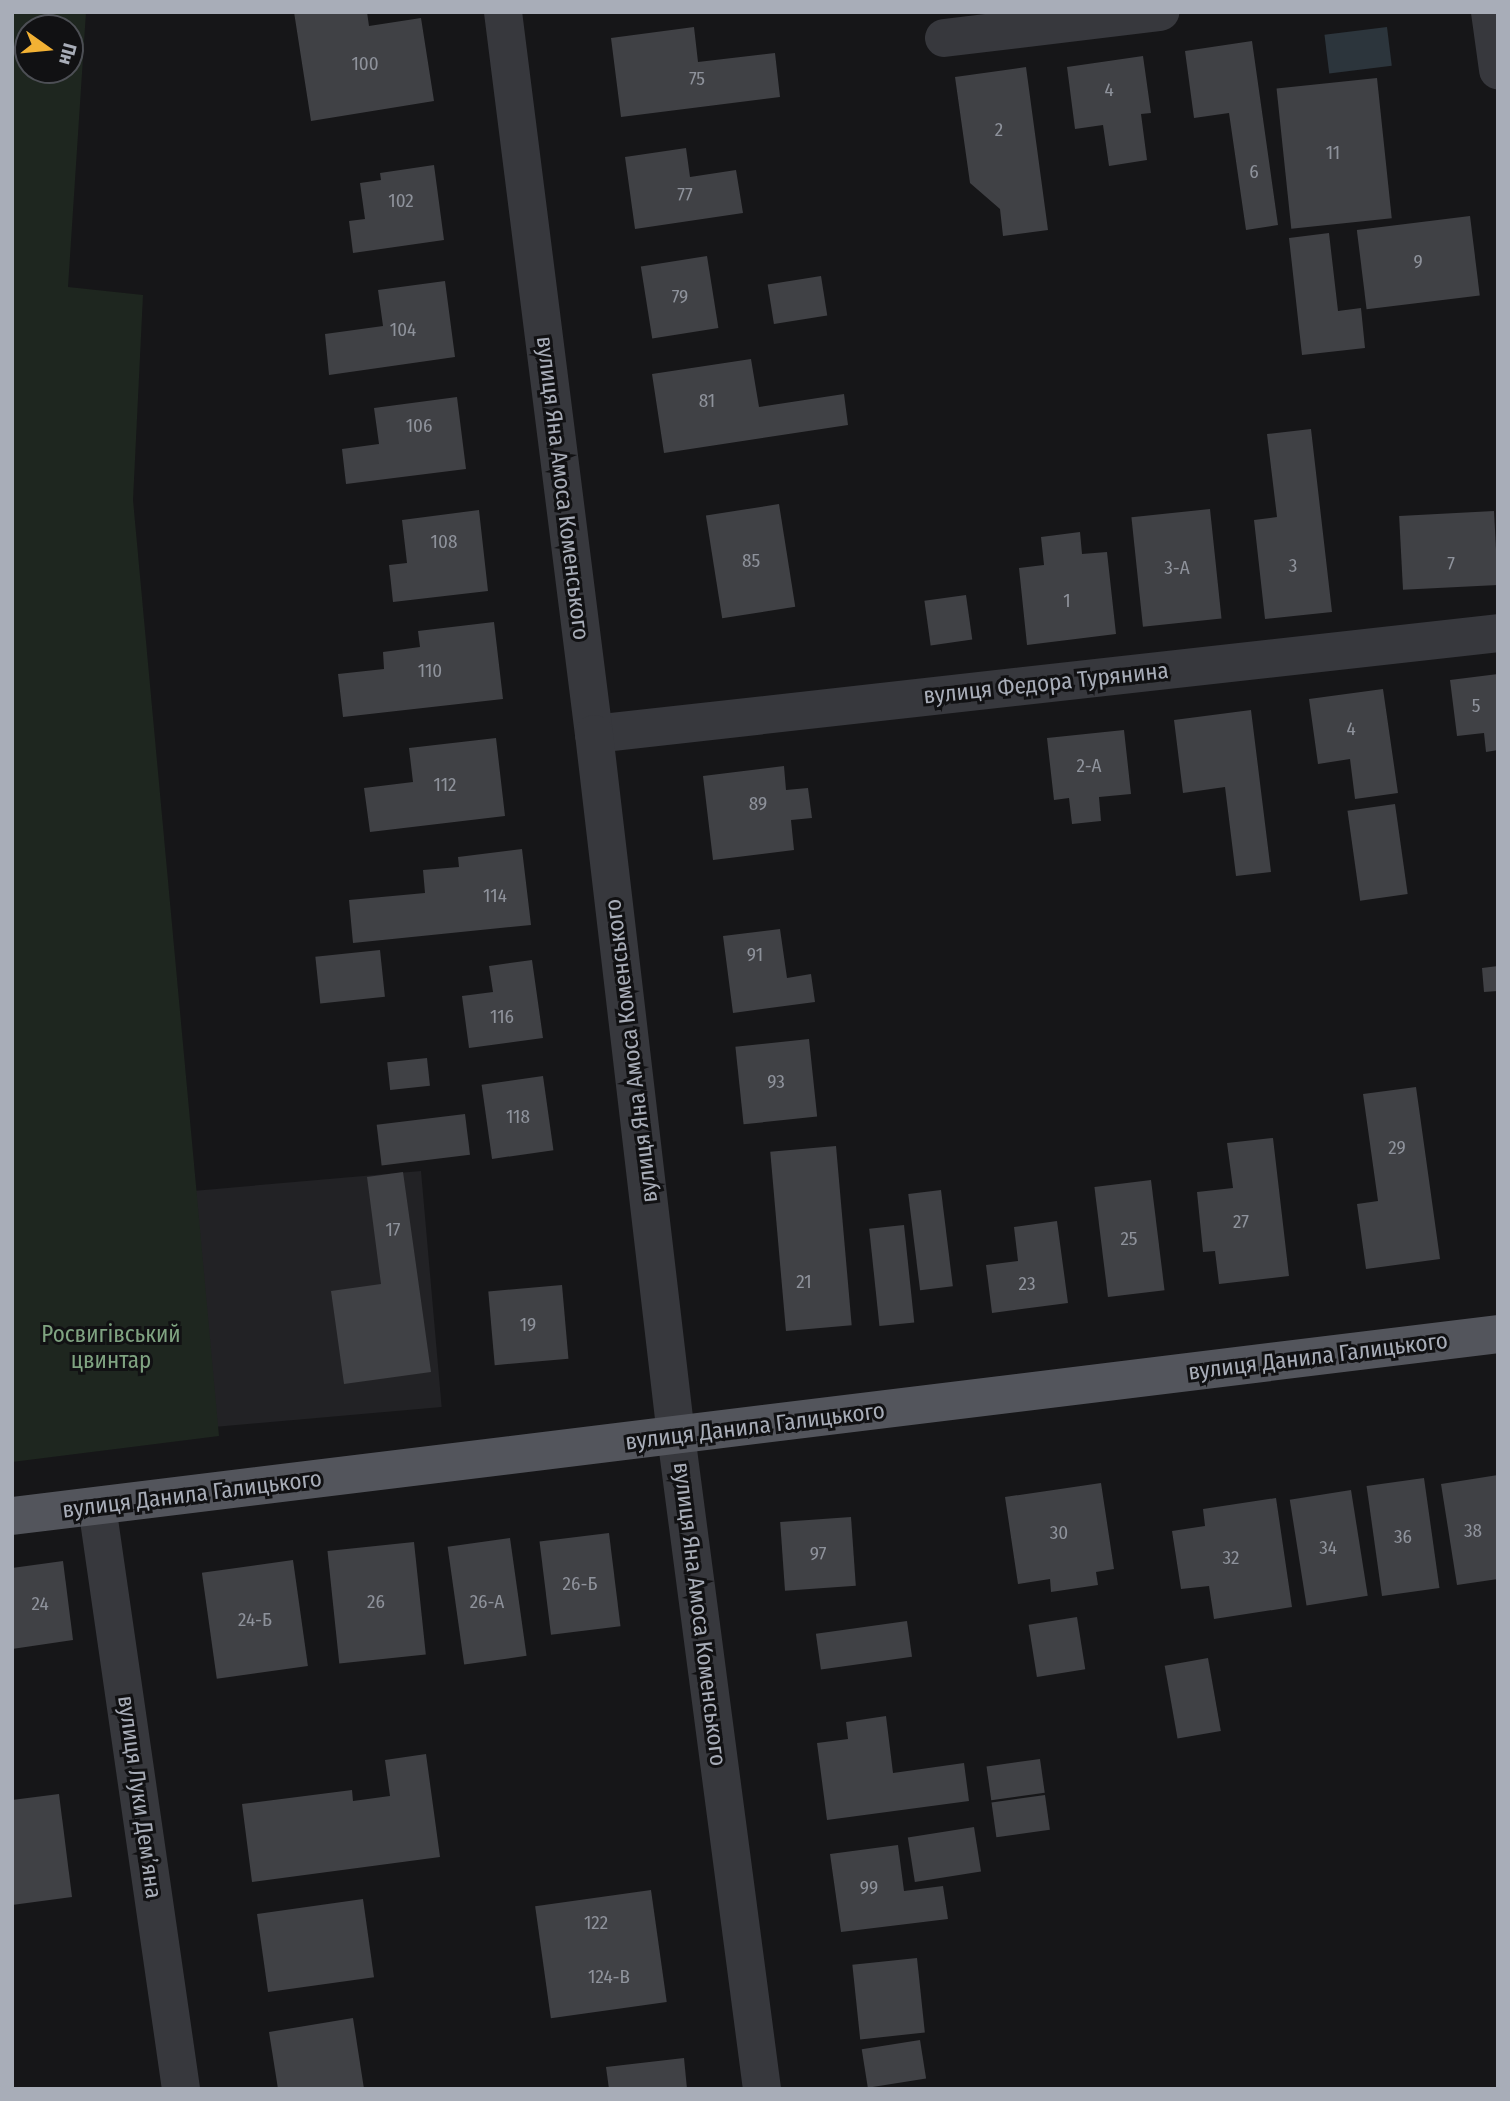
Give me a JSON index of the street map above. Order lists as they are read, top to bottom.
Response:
{
  "streets": {
    "main road": ["вулиця Данила Галицького"],
    "street": ["вулиця Яна Амоса Коменського", "вулиця Федора Турянина", "вулиця Луки Демʼяна"]
  },
  "crossings": [
    ["вулиця Яна Амоса Коменського", "вулиця Федора Турянина"],
    ["вулиця Яна Амоса Коменського", "вулиця Данила Галицького"],
    ["вулиця Данила Галицького", "вулиця Луки Демʼяна"]
  ],
  "parks": ["Росвигівський цвинтар"],
  "house_numbers": [
    "100",
    "75",
    "4",
    "2",
    "11",
    "6",
    "77",
    "102",
    "9",
    "79",
    "104",
    "81",
    "106",
    "108",
    "85",
    "7",
    "3",
    "3-А",
    "1",
    "110",
    "5",
    "4",
    "2-А",
    "112",
    "89",
    "114",
    "91",
    "116",
    "93",
    "118",
    "29",
    "27",
    "17",
    "25",
    "21",
    "23",
    "19",
    "38",
    "30",
    "36",
    "34",
    "97",
    "32",
    "26-Б",
    "26",
    "26-А",
    "24",
    "24-Б",
    "99",
    "122",
    "124-В"
  ],
  "north": "right"
}
